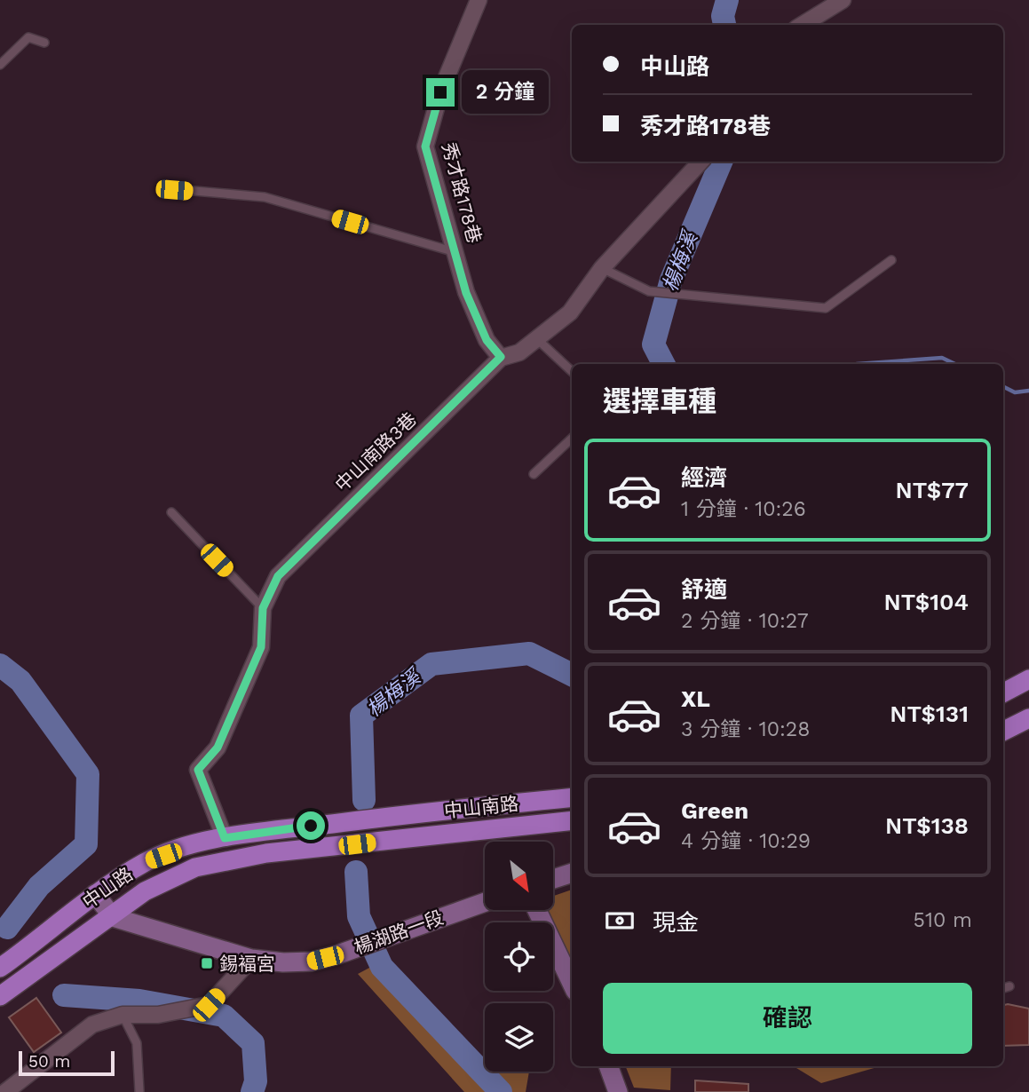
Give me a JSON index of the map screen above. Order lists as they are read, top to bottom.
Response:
{
  "streets": {
    "main road": ["中山南路", "中山路"],
    "street": ["秀才路178巷", "中山南路3巷", "楊湖路一段"]
  },
  "crossings": [
    ["秀才路178巷", "中山南路3巷"],
    ["中山南路3巷", "中山路"],
    ["中山南路", "中山路"],
    ["中山路", "楊湖路一段"]
  ],
  "water": ["楊梅溪"],
  "places": {
    "transit": ["錫褔宮"]
  },
  "scale_bar": "50 m",
  "north": "bottom right",
  "page": {
    "banner": ["中山路", "秀才路178巷"],
    "bubble": "2 分鐘",
    "heading": "選擇車種",
    "list": [
      {
        "name": "經濟",
        "note": "1 分鐘 · 10:26",
        "value": "NT$77"
      },
      {
        "name": "舒適",
        "note": "2 分鐘 · 10:27",
        "value": "NT$104"
      },
      {
        "name": "XL",
        "note": "3 分鐘 · 10:28",
        "value": "NT$131"
      },
      {
        "name": "Green",
        "note": "4 分鐘 · 10:29",
        "value": "NT$138"
      }
    ],
    "pay": ["現金", "510 m"],
    "buttons": "確認",
    "scale": "50 m"
  }
}
